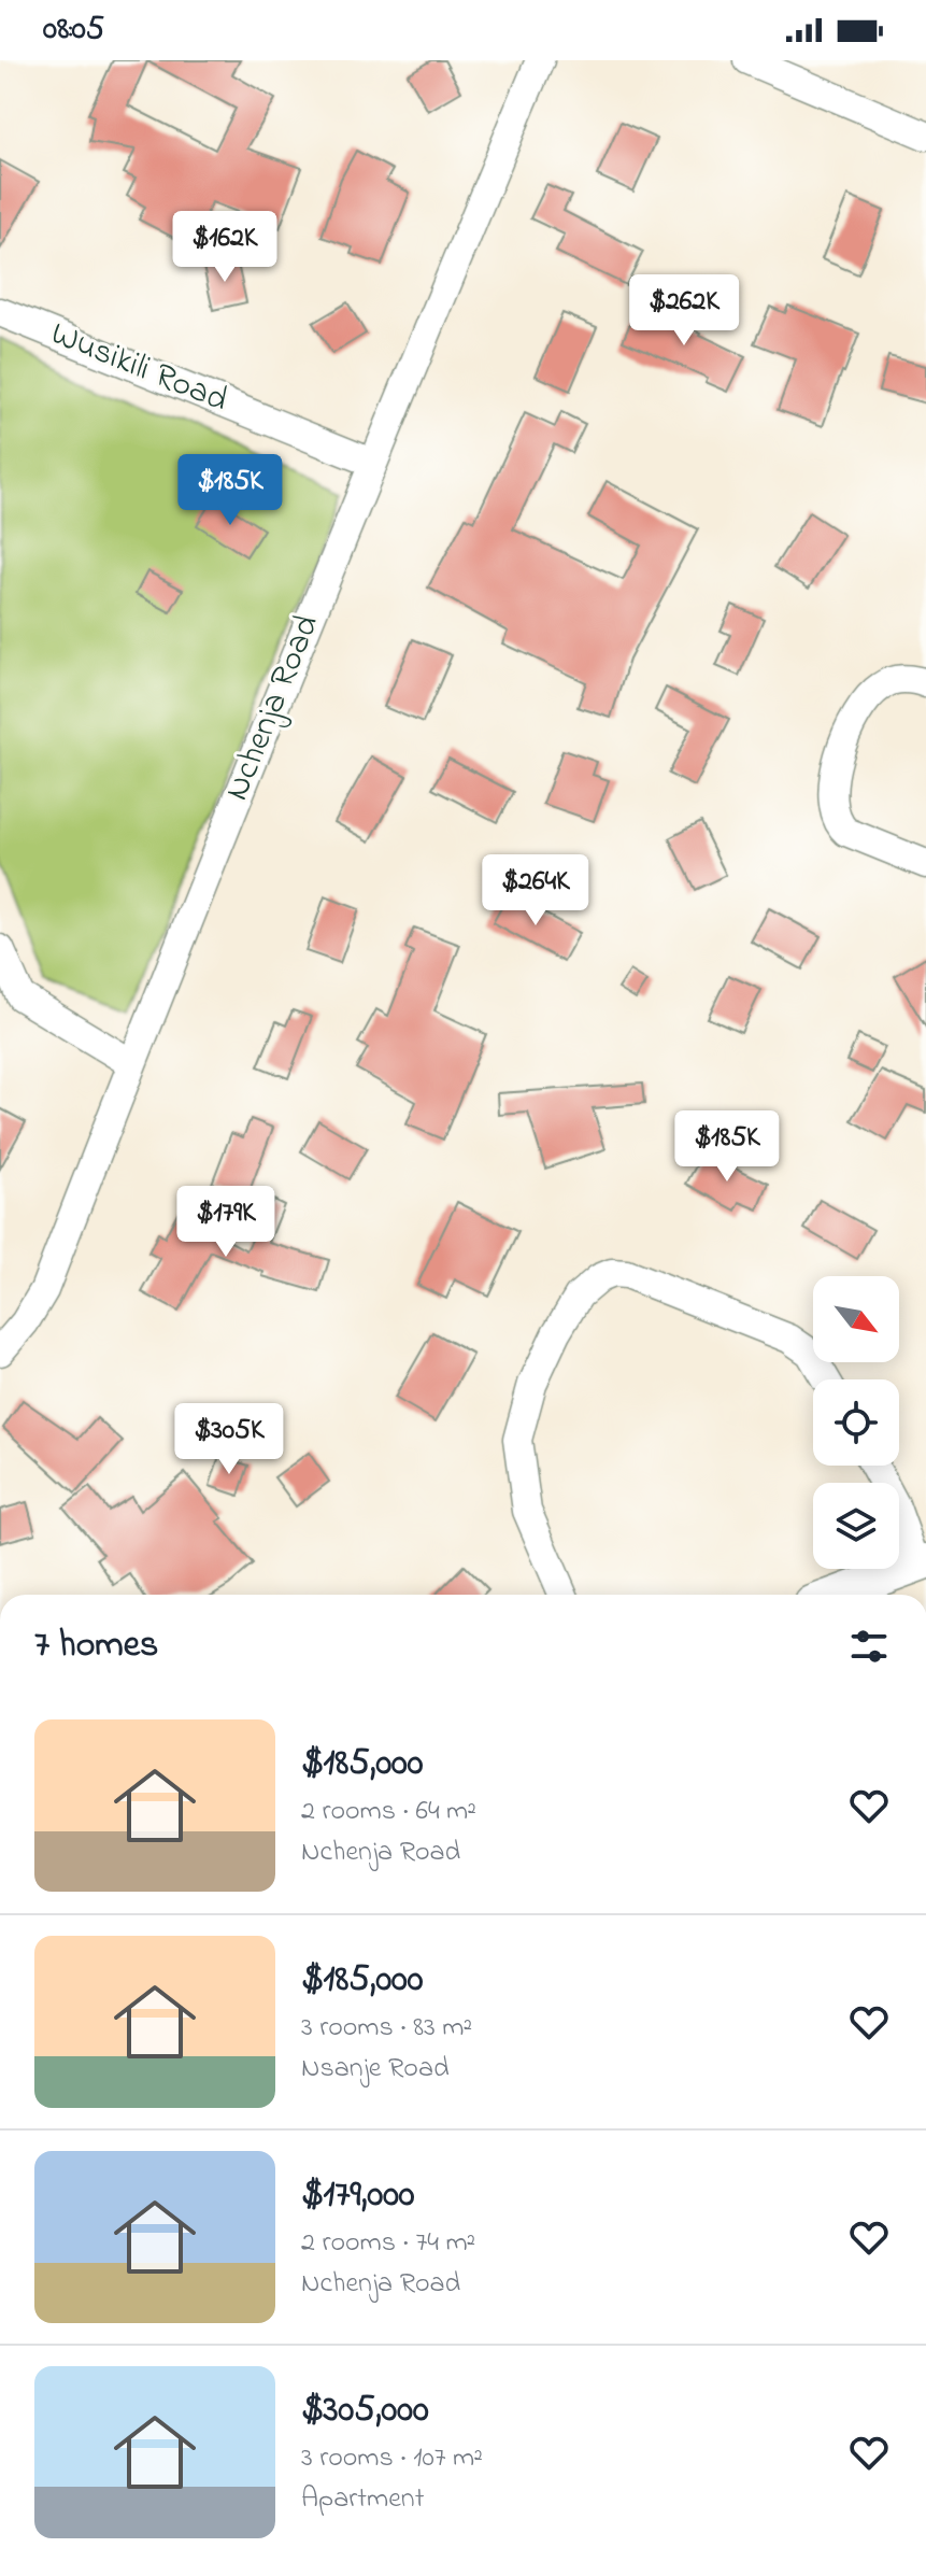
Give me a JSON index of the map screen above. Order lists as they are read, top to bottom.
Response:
{
  "streets": {
    "street": ["Wusikili Road", "Nchenja Road"]
  },
  "crossings": [
    ["Wusikili Road", "Nchenja Road"]
  ],
  "north": "bottom right",
  "page": {
    "status": "08:05",
    "price": [
      "$162K",
      "$262K",
      "$185K",
      "$264K",
      "$185K",
      "$179K",
      "$305K"
    ],
    "heading": "7 homes",
    "list": [
      {
        "name": "$185,000",
        "note": "2 rooms · 64 m² · Nchenja Road"
      },
      {
        "name": "$185,000",
        "note": "3 rooms · 83 m² · Nsanje Road"
      },
      {
        "name": "$179,000",
        "note": "2 rooms · 74 m² · Nchenja Road"
      },
      {
        "name": "$305,000",
        "note": "3 rooms · 107 m² · Apartment"
      }
    ]
  }
}
